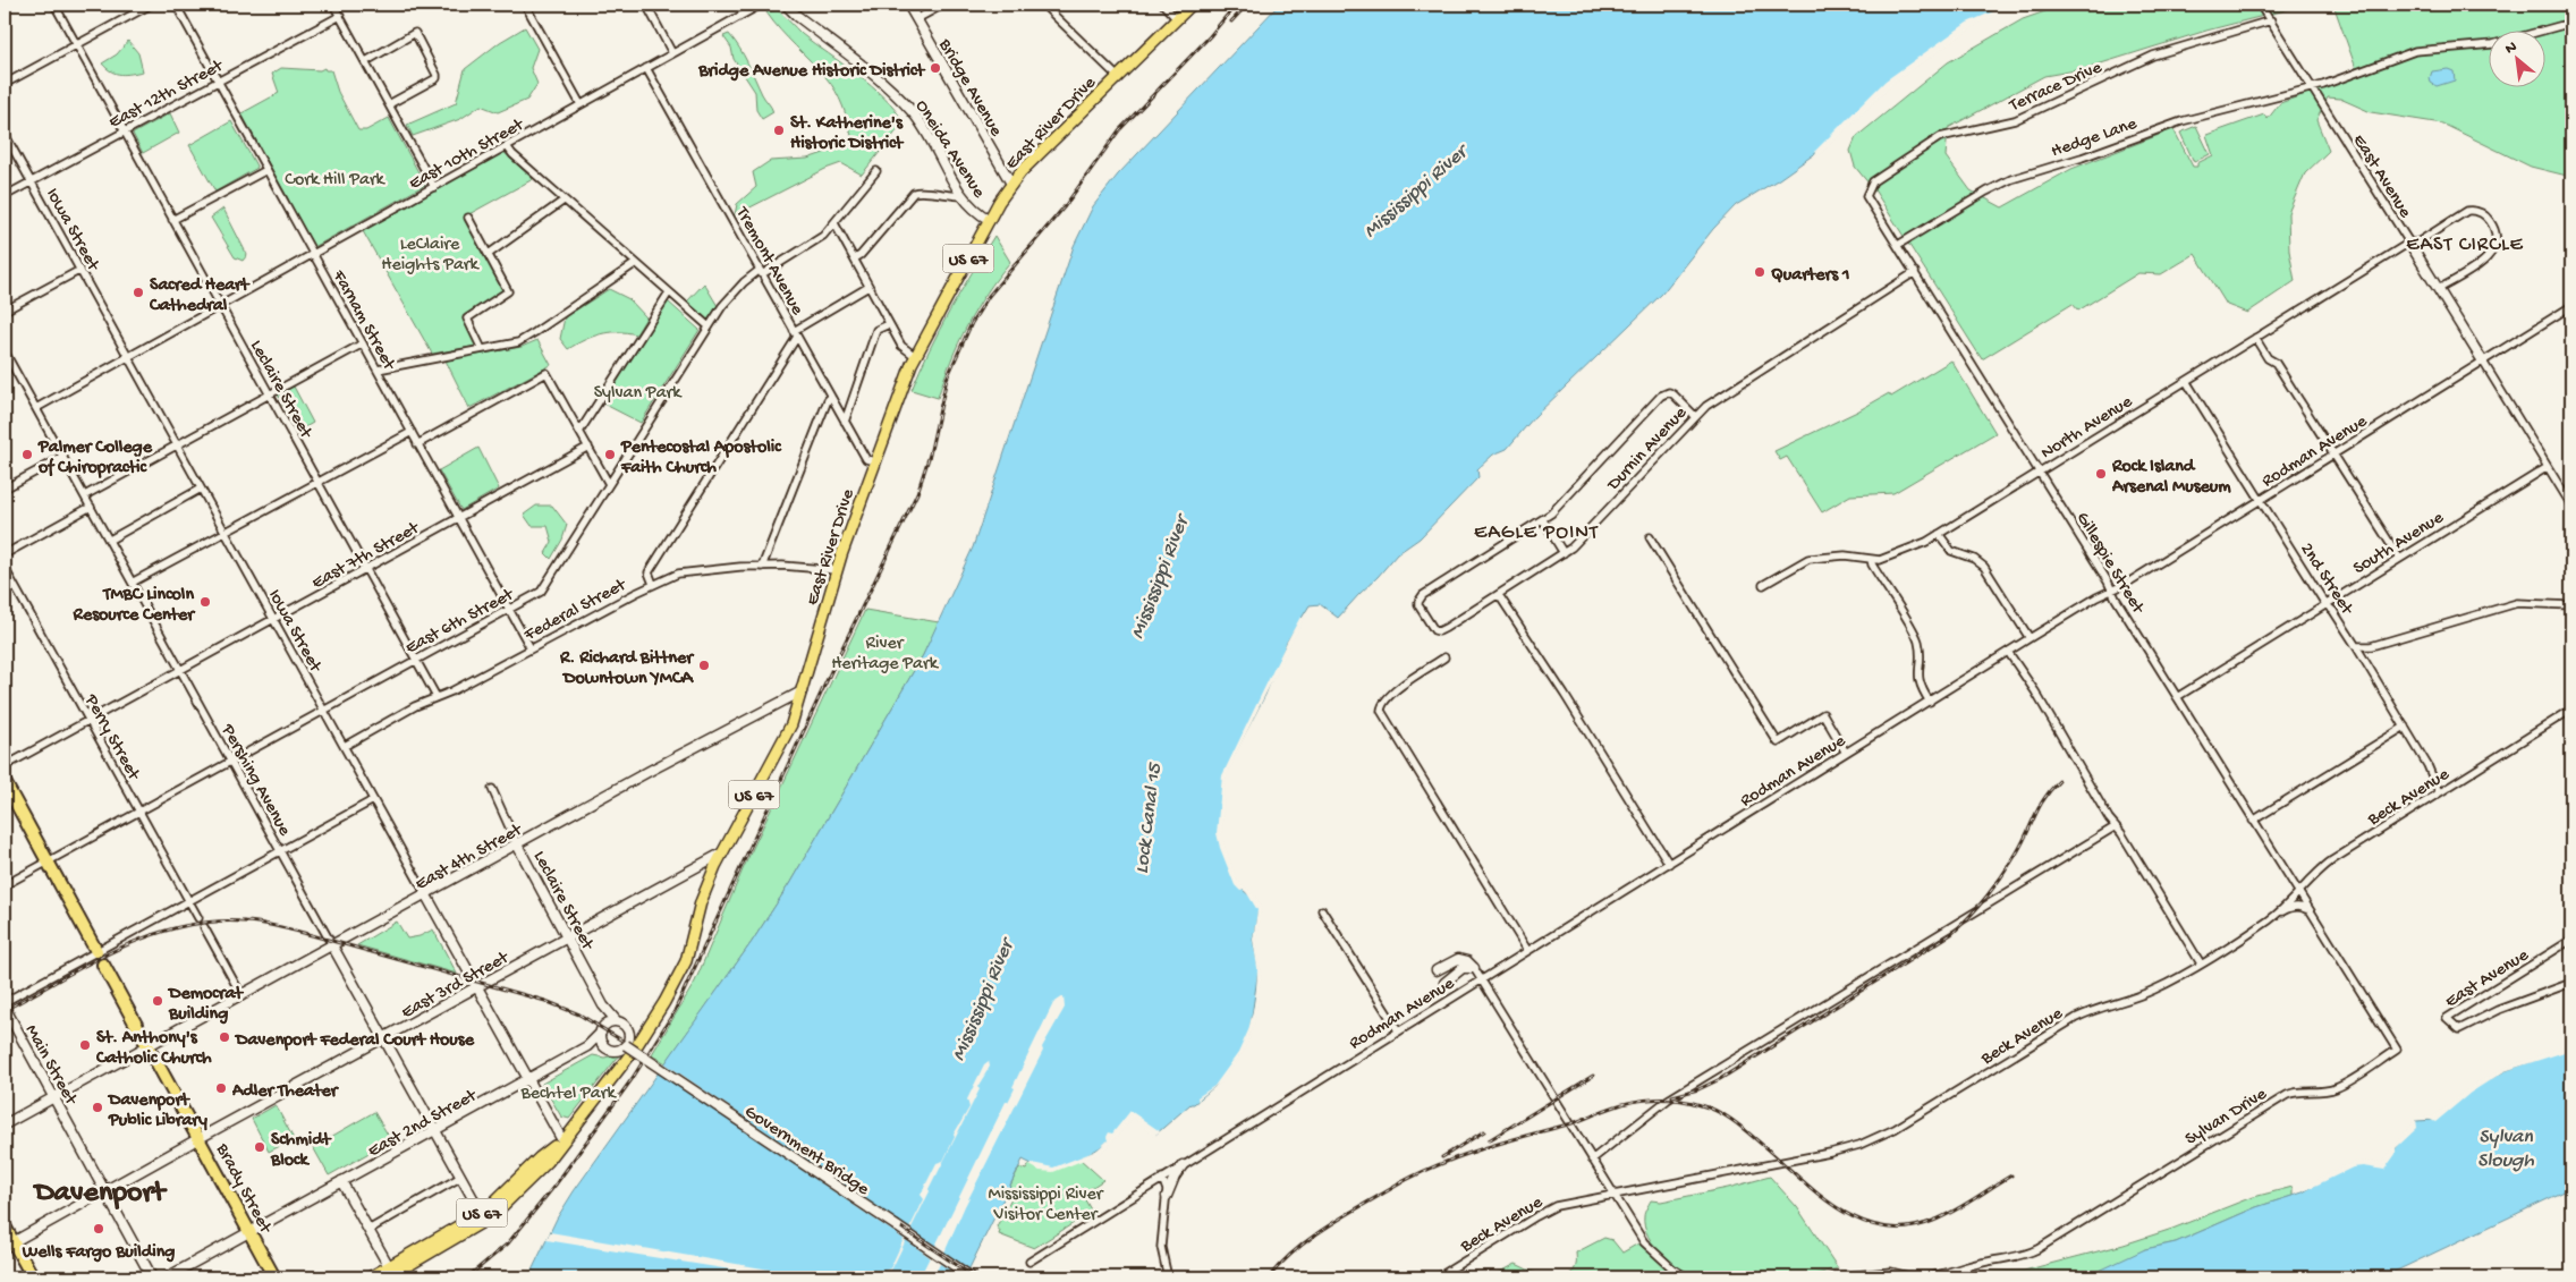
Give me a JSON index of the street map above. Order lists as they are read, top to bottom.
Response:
{
  "streets": {
    "highway": ["Brady Street"],
    "main road": ["East River Drive", "US 67"],
    "street": [
      "Terrace Drive",
      "Bridge Avenue",
      "East 12th Street",
      "Hedge Lane",
      "Oneida Avenue",
      "East 10th Street",
      "East Avenue",
      "Iowa Street",
      "Tremont Avenue",
      "Farnam Street",
      "Leclaire Street",
      "North Avenue",
      "Durnin Avenue",
      "Rodman Avenue",
      "South Avenue",
      "East 7th Street",
      "Gillespie Street",
      "2nd Street",
      "Federal Street",
      "East 6th Street",
      "Perry Street",
      "Pershing Avenue",
      "Beck Avenue",
      "East 4th Street",
      "East 3rd Street",
      "Main Street",
      "Sylvan Drive",
      "East 2nd Street",
      "Government Bridge"
    ]
  },
  "crossings": [
    ["Terrace Drive", "East Avenue"],
    ["Terrace Drive", "Gillespie Street"],
    ["Bridge Avenue", "East River Drive"],
    ["East 12th Street", "Iowa Street"],
    ["East 12th Street", "Farnam Street"],
    ["East 12th Street", "Leclaire Street"],
    ["East River Drive", "Oneida Avenue"],
    ["East River Drive", "Iowa Street"],
    ["East River Drive", "Tremont Avenue"],
    ["East River Drive", "Federal Street"],
    ["East River Drive", "Pershing Avenue"],
    ["East River Drive", "East 4th Street"],
    ["East River Drive", "East 3rd Street"],
    ["Hedge Lane", "East Avenue"],
    ["Hedge Lane", "Gillespie Street"],
    ["East 10th Street", "Iowa Street"],
    ["East 10th Street", "Tremont Avenue"],
    ["East 10th Street", "Farnam Street"],
    ["East 10th Street", "Leclaire Street"],
    ["East 10th Street", "Pershing Avenue"],
    ["East Avenue", "North Avenue"],
    ["East Avenue", "Rodman Avenue"],
    ["East Avenue", "South Avenue"],
    ["Iowa Street", "East 7th Street"],
    ["Iowa Street", "Federal Street"],
    ["Iowa Street", "East 6th Street"],
    ["Iowa Street", "East 4th Street"],
    ["Iowa Street", "East 3rd Street"],
    ["Iowa Street", "East 2nd Street"],
    ["Tremont Avenue", "East 6th Street"],
    ["Farnam Street", "East 7th Street"],
    ["Farnam Street", "Federal Street"],
    ["Farnam Street", "East 6th Street"],
    ["Leclaire Street", "East 7th Street"],
    ["Leclaire Street", "Federal Street"],
    ["Leclaire Street", "East 6th Street"],
    ["Leclaire Street", "East 4th Street"],
    ["Leclaire Street", "East 3rd Street"],
    ["Leclaire Street", "East 2nd Street"],
    ["Leclaire Street", "Government Bridge"],
    ["North Avenue", "Gillespie Street"],
    ["North Avenue", "2nd Street"],
    ["Durnin Avenue", "Gillespie Street"],
    ["Rodman Avenue", "Gillespie Street"],
    ["Rodman Avenue", "2nd Street"],
    ["South Avenue", "Gillespie Street"],
    ["South Avenue", "2nd Street"],
    ["East 7th Street", "Perry Street"],
    ["East 7th Street", "Pershing Avenue"],
    ["Gillespie Street", "Beck Avenue"],
    ["Gillespie Street", "Sylvan Drive"],
    ["2nd Street", "Beck Avenue"],
    ["East 6th Street", "Perry Street"],
    ["East 6th Street", "Pershing Avenue"],
    ["Pershing Avenue", "East 4th Street"],
    ["Pershing Avenue", "East 3rd Street"],
    ["Pershing Avenue", "East 2nd Street"],
    ["Beck Avenue", "Sylvan Drive"],
    ["East 4th Street", "Main Street"],
    ["East 4th Street", "Brady Street"],
    ["East 3rd Street", "Main Street"],
    ["East 3rd Street", "Brady Street"],
    ["East 2nd Street", "Government Bridge"],
    ["East 2nd Street", "Brady Street"]
  ],
  "districts": ["EAST CIRCLE", "EAGLE POINT", "Davenport"],
  "water": ["Mississippi River", "Lock Canal 15", "Sylvan Slough"],
  "parks": [
    "Cork Hill Park",
    "LeClaire Heights Park",
    "Sylvan Park",
    "River Heritage Park",
    "Bechtel Park",
    "Mississippi River Visitor Center"
  ],
  "places": [
    "Bridge Avenue Historic District",
    "St. Katherine's Historic District",
    "Quarters 1",
    "Sacred Heart Cathedral",
    "Palmer College of Chiropractic",
    "Pentecostal Apostolic Faith Church",
    "Rock Island Arsenal Museum",
    "TMBC Lincoln Resource Center",
    "R. Richard Bittner Downtown YMCA",
    "Democrat Building",
    "Davenport Federal Court House",
    "St. Anthony's Catholic Church",
    "Adler Theater",
    "Davenport Public Library",
    "Schmidt Block",
    "Wells Fargo Building"
  ],
  "north": "top left"
}
